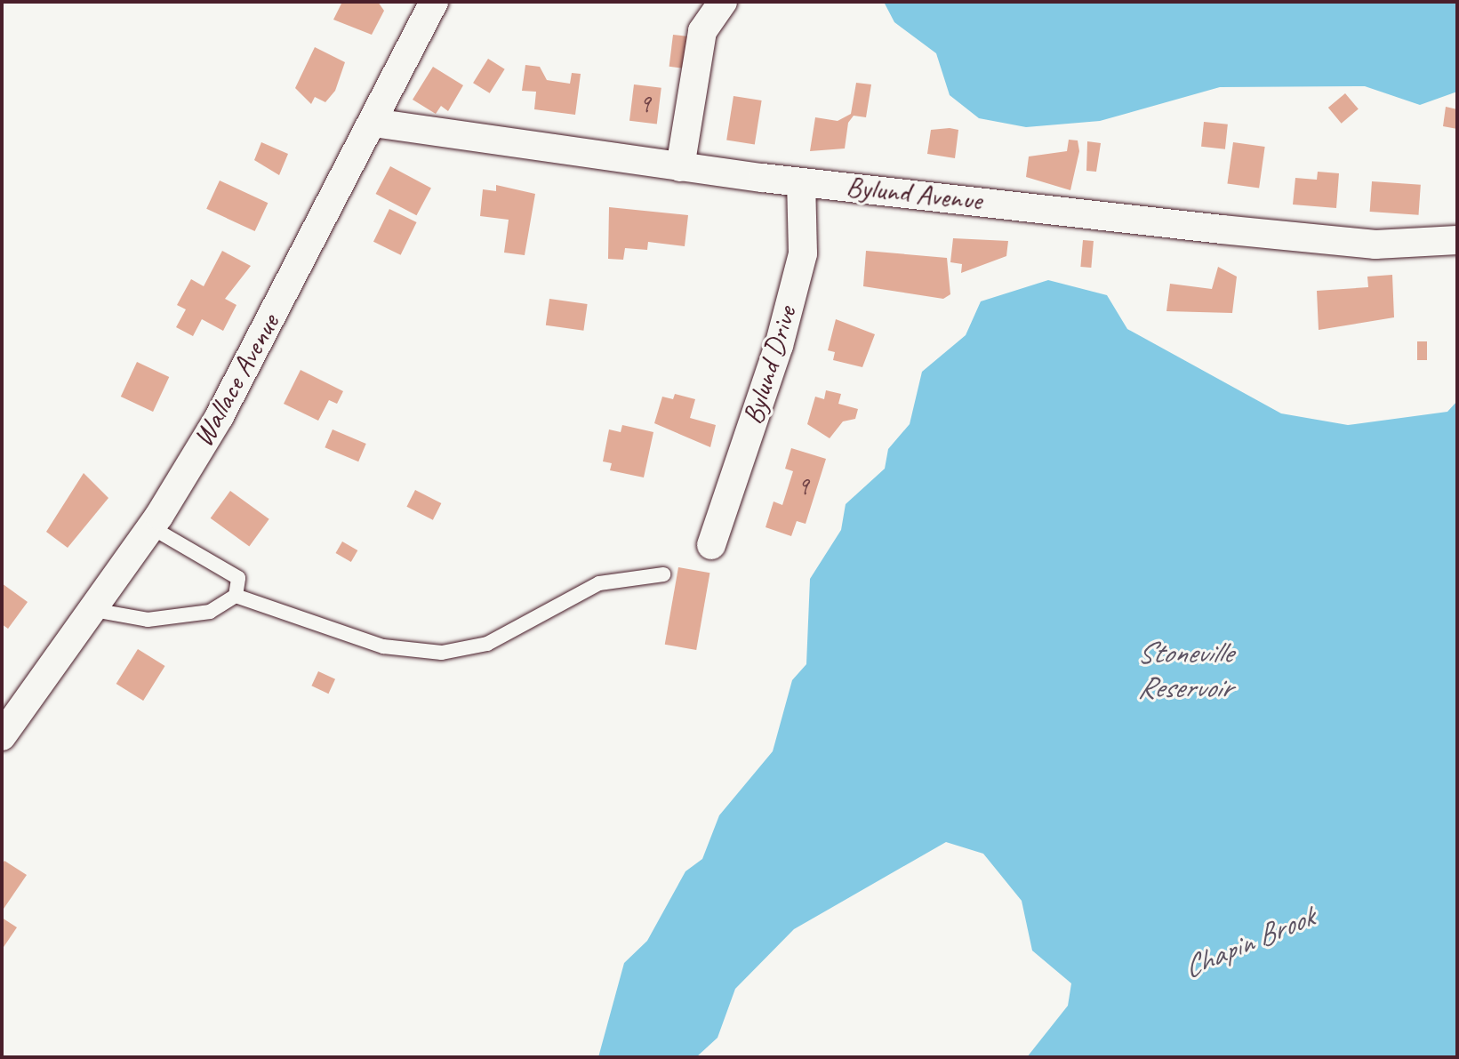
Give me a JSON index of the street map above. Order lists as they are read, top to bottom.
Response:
{
  "streets": {
    "street": ["Bylund Avenue", "Bylund Drive", "Wallace Avenue"]
  },
  "crossings": [
    ["Bylund Avenue", "Bylund Drive"],
    ["Bylund Avenue", "Wallace Avenue"]
  ],
  "water": ["Stoneville Reservoir", "Chapin Brook"],
  "house_numbers": ["9", "9"]
}
